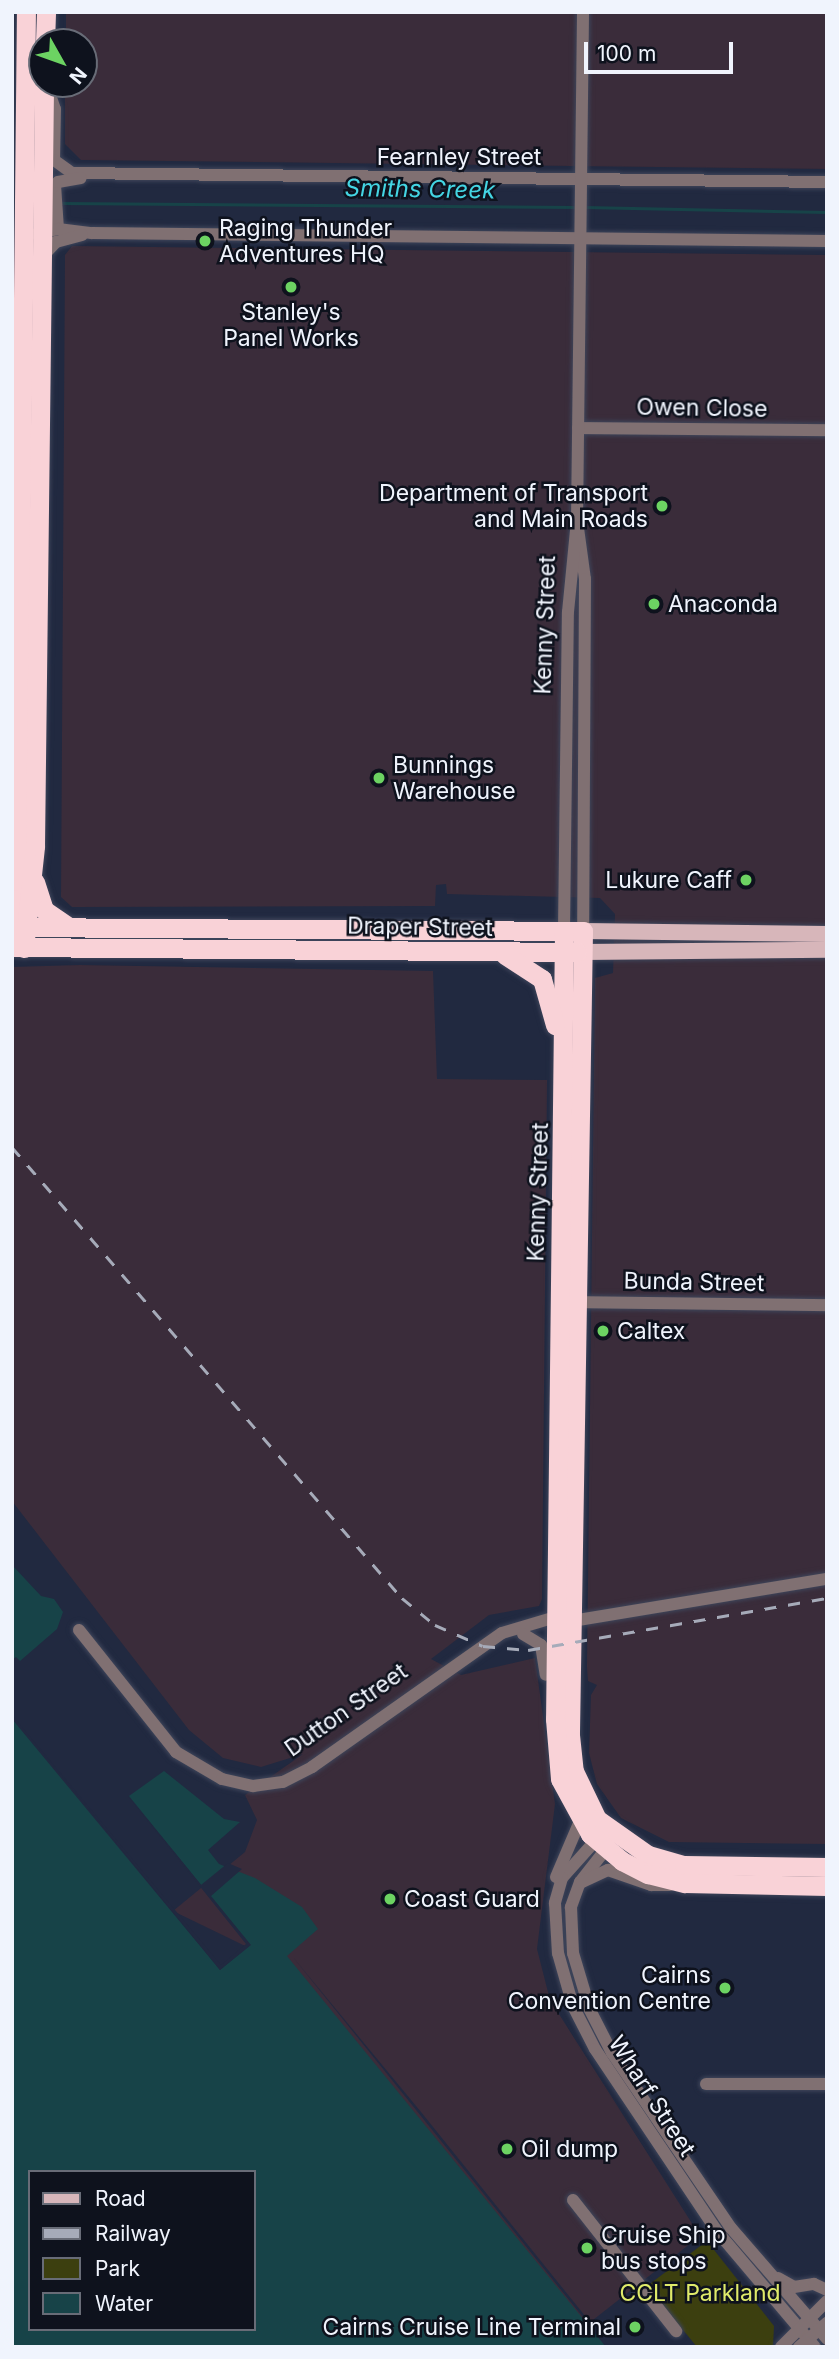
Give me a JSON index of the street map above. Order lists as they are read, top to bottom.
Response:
{
  "streets": {
    "highway": ["Kenny Street", "Draper Street"],
    "street": [
      "Fearnley Street",
      "Owen Close",
      "Bunda Street",
      "Dutton Street",
      "Wharf Street"
    ]
  },
  "crossings": [
    ["Fearnley Street", "Kenny Street"],
    ["Owen Close", "Kenny Street"],
    ["Kenny Street", "Draper Street"],
    ["Kenny Street", "Bunda Street"],
    ["Kenny Street", "Dutton Street"],
    ["Kenny Street", "Wharf Street"]
  ],
  "water": ["Smiths Creek"],
  "parks": ["CCLT Parkland"],
  "places": [
    "Raging Thunder Adventures HQ",
    "Stanley's Panel Works",
    "Department of Transport and Main Roads",
    "Anaconda",
    "Bunnings Warehouse",
    "Lukure Caff",
    "Caltex",
    "Coast Guard",
    "Cairns Convention Centre",
    "Oil dump",
    "Cruise Ship bus stops",
    "Cairns Cruise Line Terminal"
  ],
  "legend": [
    "Road",
    "Railway",
    "Park",
    "Water"
  ],
  "scale_bar": "100 m",
  "north": "bottom right"
}
